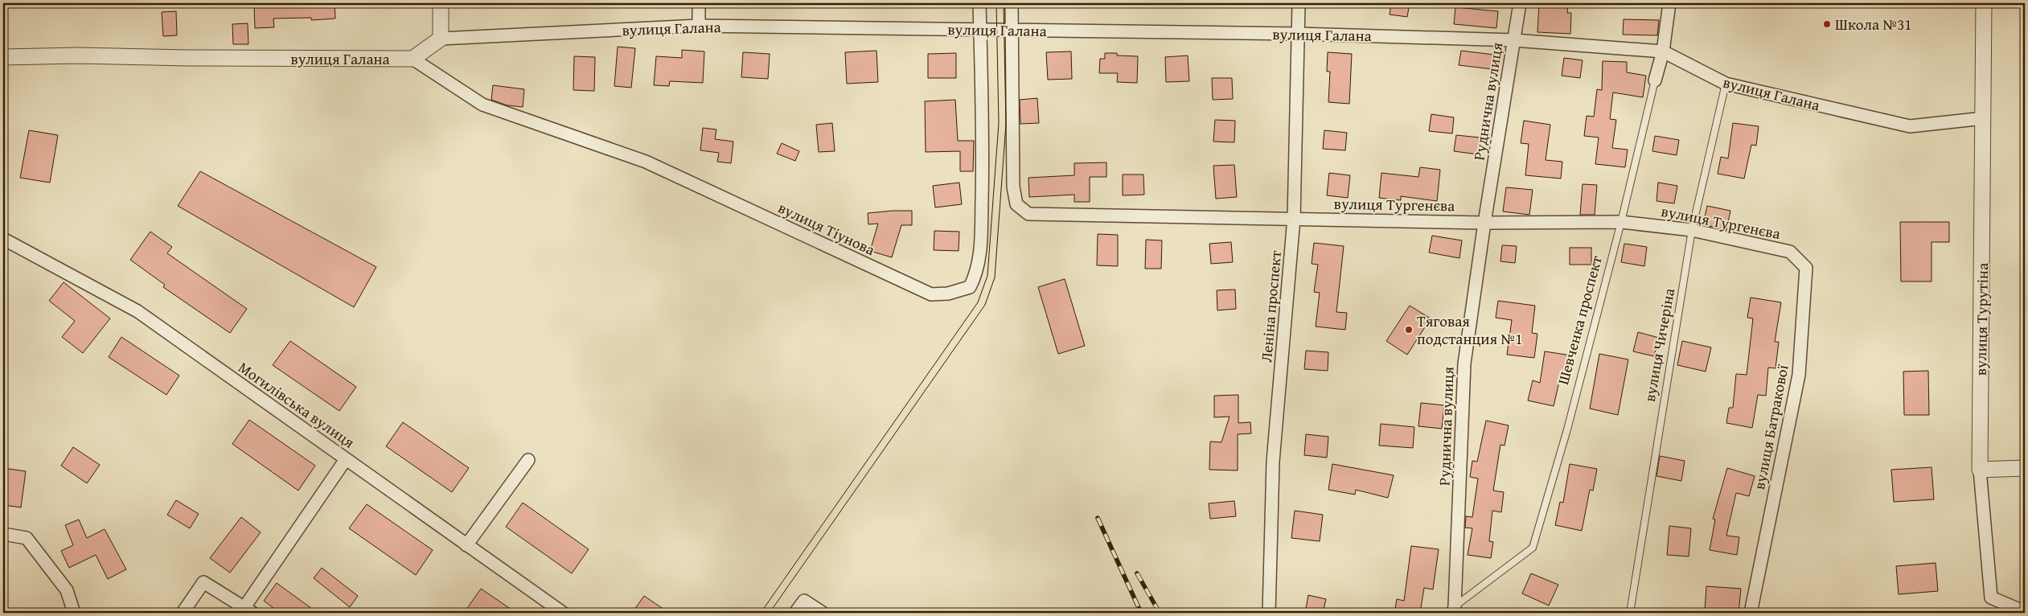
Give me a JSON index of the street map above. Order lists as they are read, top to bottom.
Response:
{
  "streets": {
    "street": [
      "вулиця Галана",
      "Руднична вулиця",
      "вулиця Тургенєва",
      "вулиця Тіунова",
      "Леніна проспект",
      "вулиця Турутіна",
      "Шевченка проспект",
      "Могилівська вулиця",
      "вулиця Батракової"
    ],
    "lane": ["вулиця Чичеріна"]
  },
  "crossings": [
    ["вулиця Галана", "Руднична вулиця"],
    ["вулиця Галана", "вулиця Тургенєва"],
    ["вулиця Галана", "вулиця Тіунова"],
    ["вулиця Галана", "Леніна проспект"],
    ["вулиця Галана", "вулиця Турутіна"],
    ["вулиця Галана", "Шевченка проспект"],
    ["вулиця Галана", "вулиця Чичеріна"],
    ["Руднична вулиця", "вулиця Тургенєва"],
    ["Руднична вулиця", "Шевченка проспект"],
    ["вулиця Тургенєва", "Леніна проспект"],
    ["вулиця Тургенєва", "Шевченка проспект"],
    ["вулиця Тургенєва", "вулиця Чичеріна"],
    ["вулиця Тургенєва", "вулиця Батракової"]
  ],
  "places": ["Школа №31", "Тяговая подстанция №1"]
}
